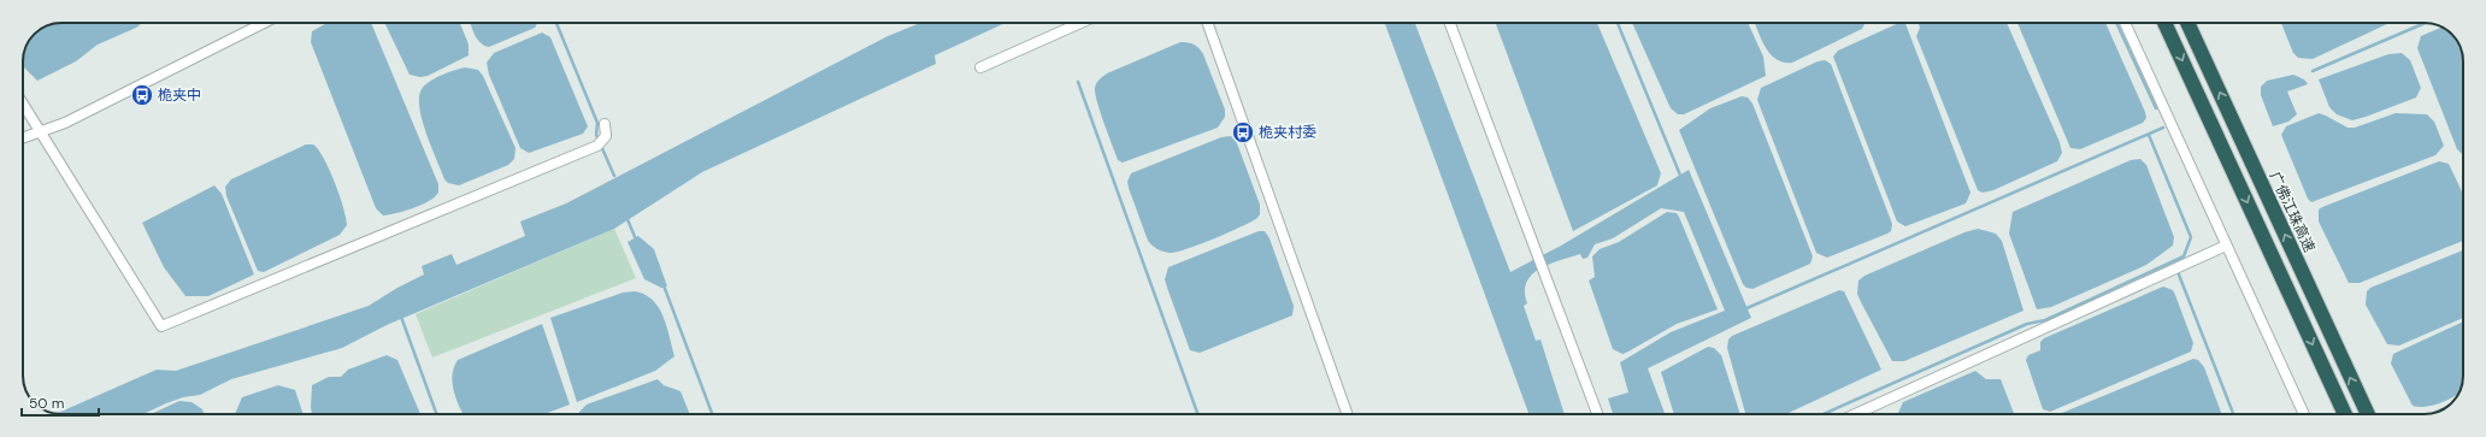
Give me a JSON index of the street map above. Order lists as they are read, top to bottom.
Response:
{
  "streets": {
    "highway": ["广佛江珠高速"]
  },
  "places": {
    "bus stop": ["桅夹中", "桅夹村委"]
  },
  "scale_bar": "50 m"
}
